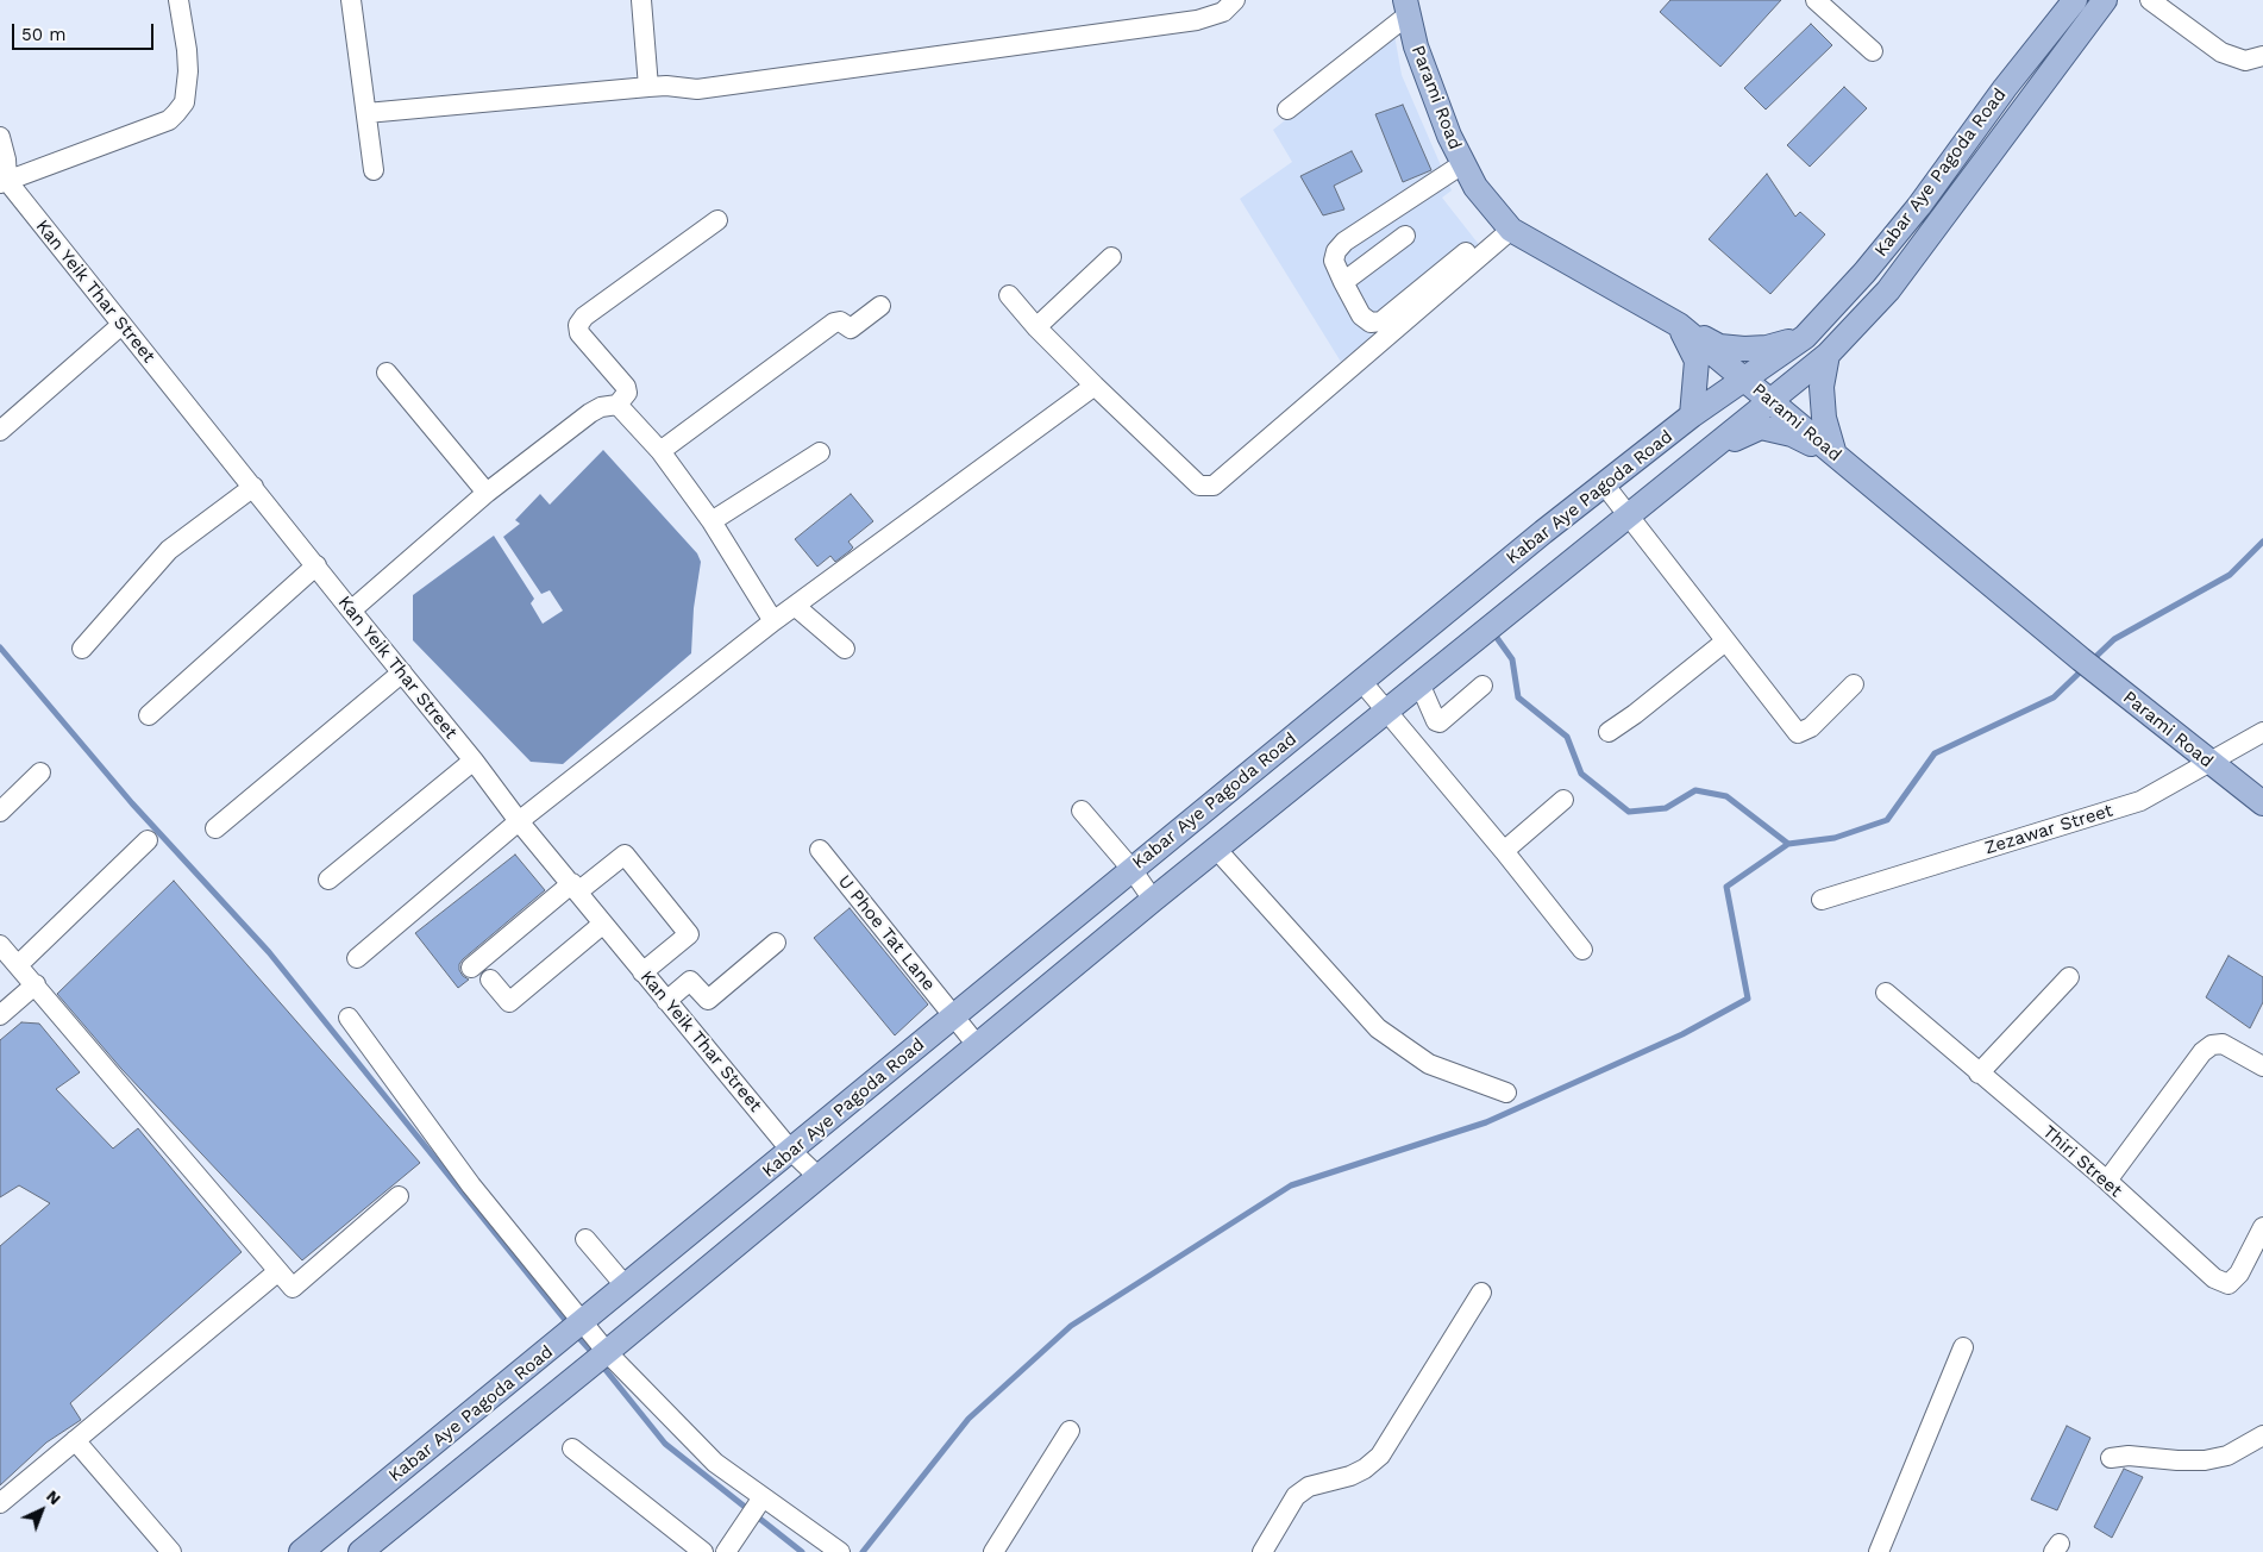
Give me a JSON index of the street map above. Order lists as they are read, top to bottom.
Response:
{
  "streets": {
    "main road": ["Parami Road", "Kabar Aye Pagoda Road"],
    "street": [
      "Kan Yeik Thar Street",
      "Zezawar Street",
      "U Phoe Tat Lane",
      "Thiri Street"
    ]
  },
  "crossings": [
    ["Parami Road", "Kabar Aye Pagoda Road"],
    ["Parami Road", "Zezawar Street"],
    ["Kabar Aye Pagoda Road", "Kan Yeik Thar Street"],
    ["Kabar Aye Pagoda Road", "U Phoe Tat Lane"]
  ],
  "scale_bar": "50 m",
  "north": "top right"
}
